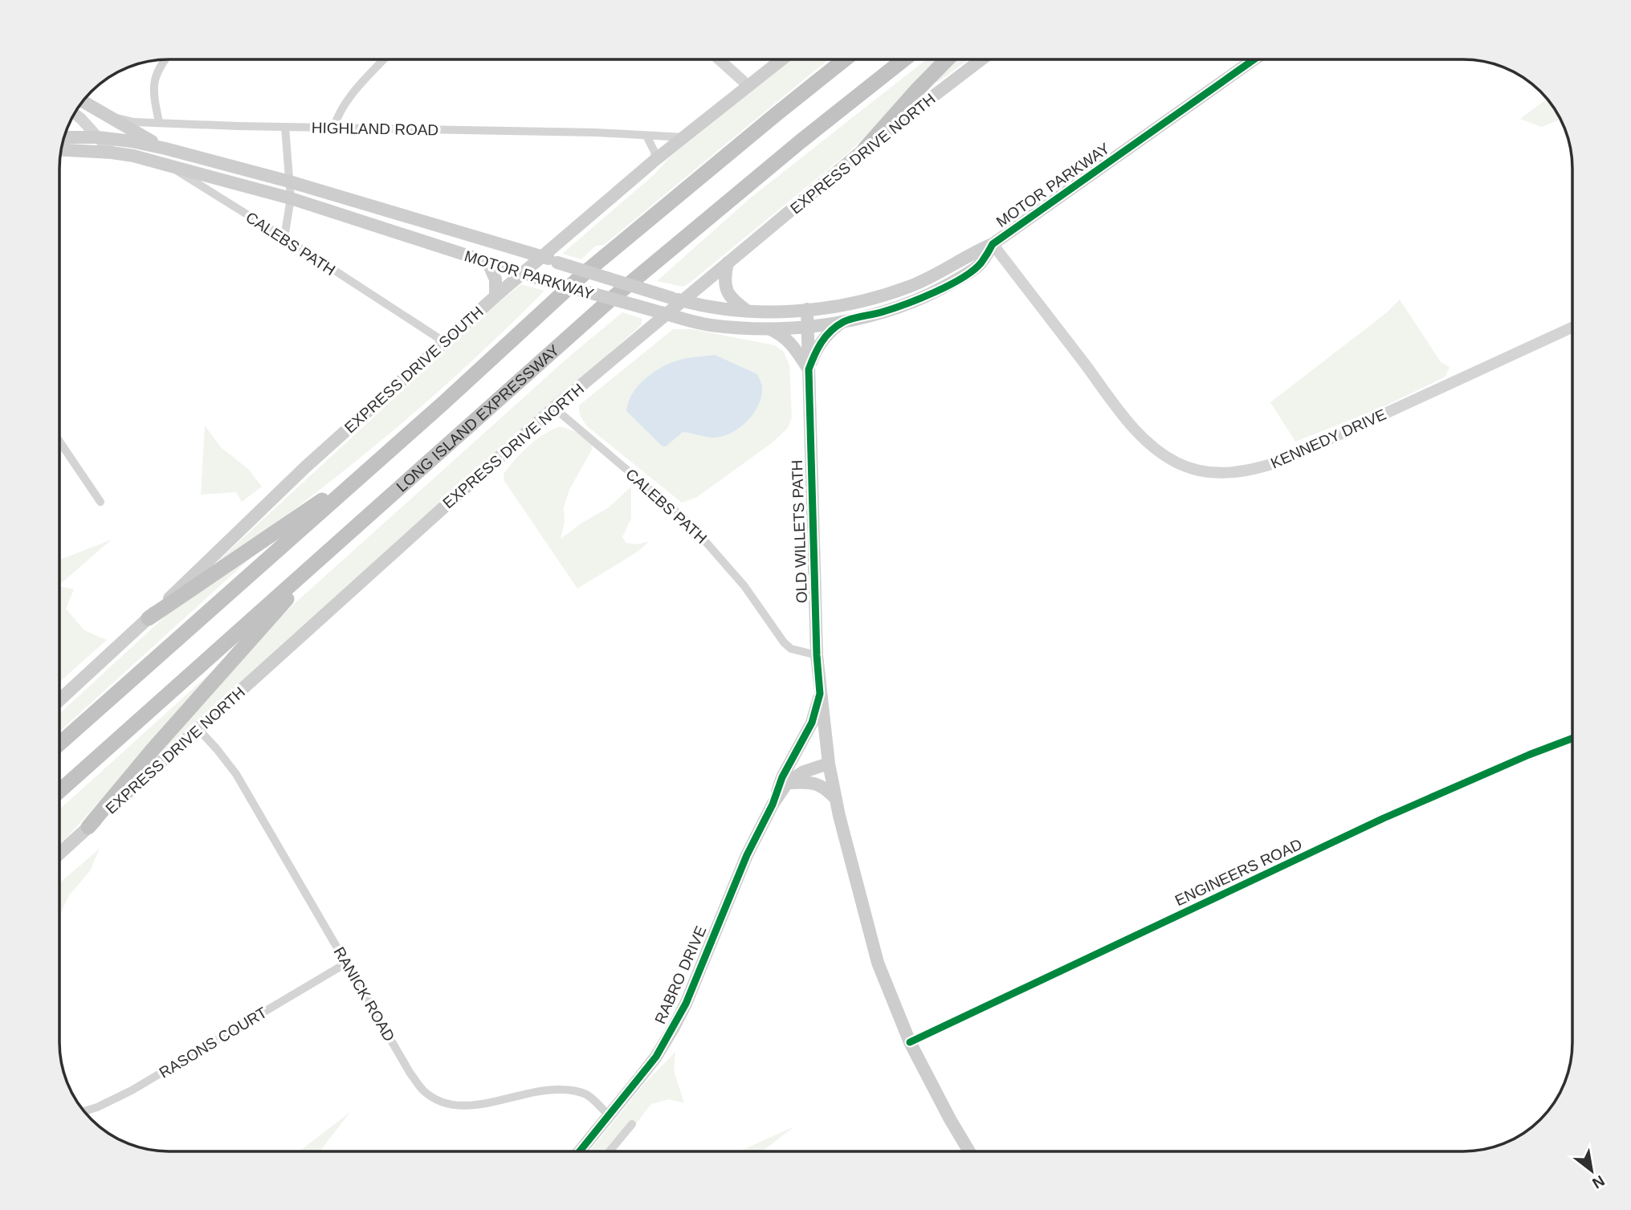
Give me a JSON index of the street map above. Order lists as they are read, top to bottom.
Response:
{
  "streets": {
    "highway": ["LONG ISLAND EXPRESSWAY"],
    "main road": [
      "EXPRESS DRIVE NORTH",
      "MOTOR PARKWAY",
      "EXPRESS DRIVE SOUTH",
      "OLD WILLETS PATH",
      "RABRO DRIVE"
    ],
    "street": [
      "HIGHLAND ROAD",
      "CALEBS PATH",
      "KENNEDY DRIVE",
      "ENGINEERS ROAD",
      "RANICK ROAD",
      "RASONS COURT"
    ]
  },
  "crossings": [
    ["HIGHLAND ROAD", "EXPRESS DRIVE SOUTH"],
    ["EXPRESS DRIVE NORTH", "MOTOR PARKWAY"],
    ["EXPRESS DRIVE NORTH", "CALEBS PATH"],
    ["EXPRESS DRIVE NORTH", "RANICK ROAD"],
    ["MOTOR PARKWAY", "CALEBS PATH"],
    ["MOTOR PARKWAY", "EXPRESS DRIVE SOUTH"],
    ["MOTOR PARKWAY", "KENNEDY DRIVE"],
    ["MOTOR PARKWAY", "OLD WILLETS PATH"],
    ["CALEBS PATH", "EXPRESS DRIVE SOUTH"],
    ["CALEBS PATH", "OLD WILLETS PATH"],
    ["OLD WILLETS PATH", "ENGINEERS ROAD"],
    ["OLD WILLETS PATH", "RABRO DRIVE"],
    ["RABRO DRIVE", "RANICK ROAD"],
    ["RANICK ROAD", "RASONS COURT"]
  ],
  "north": "bottom right"
}
